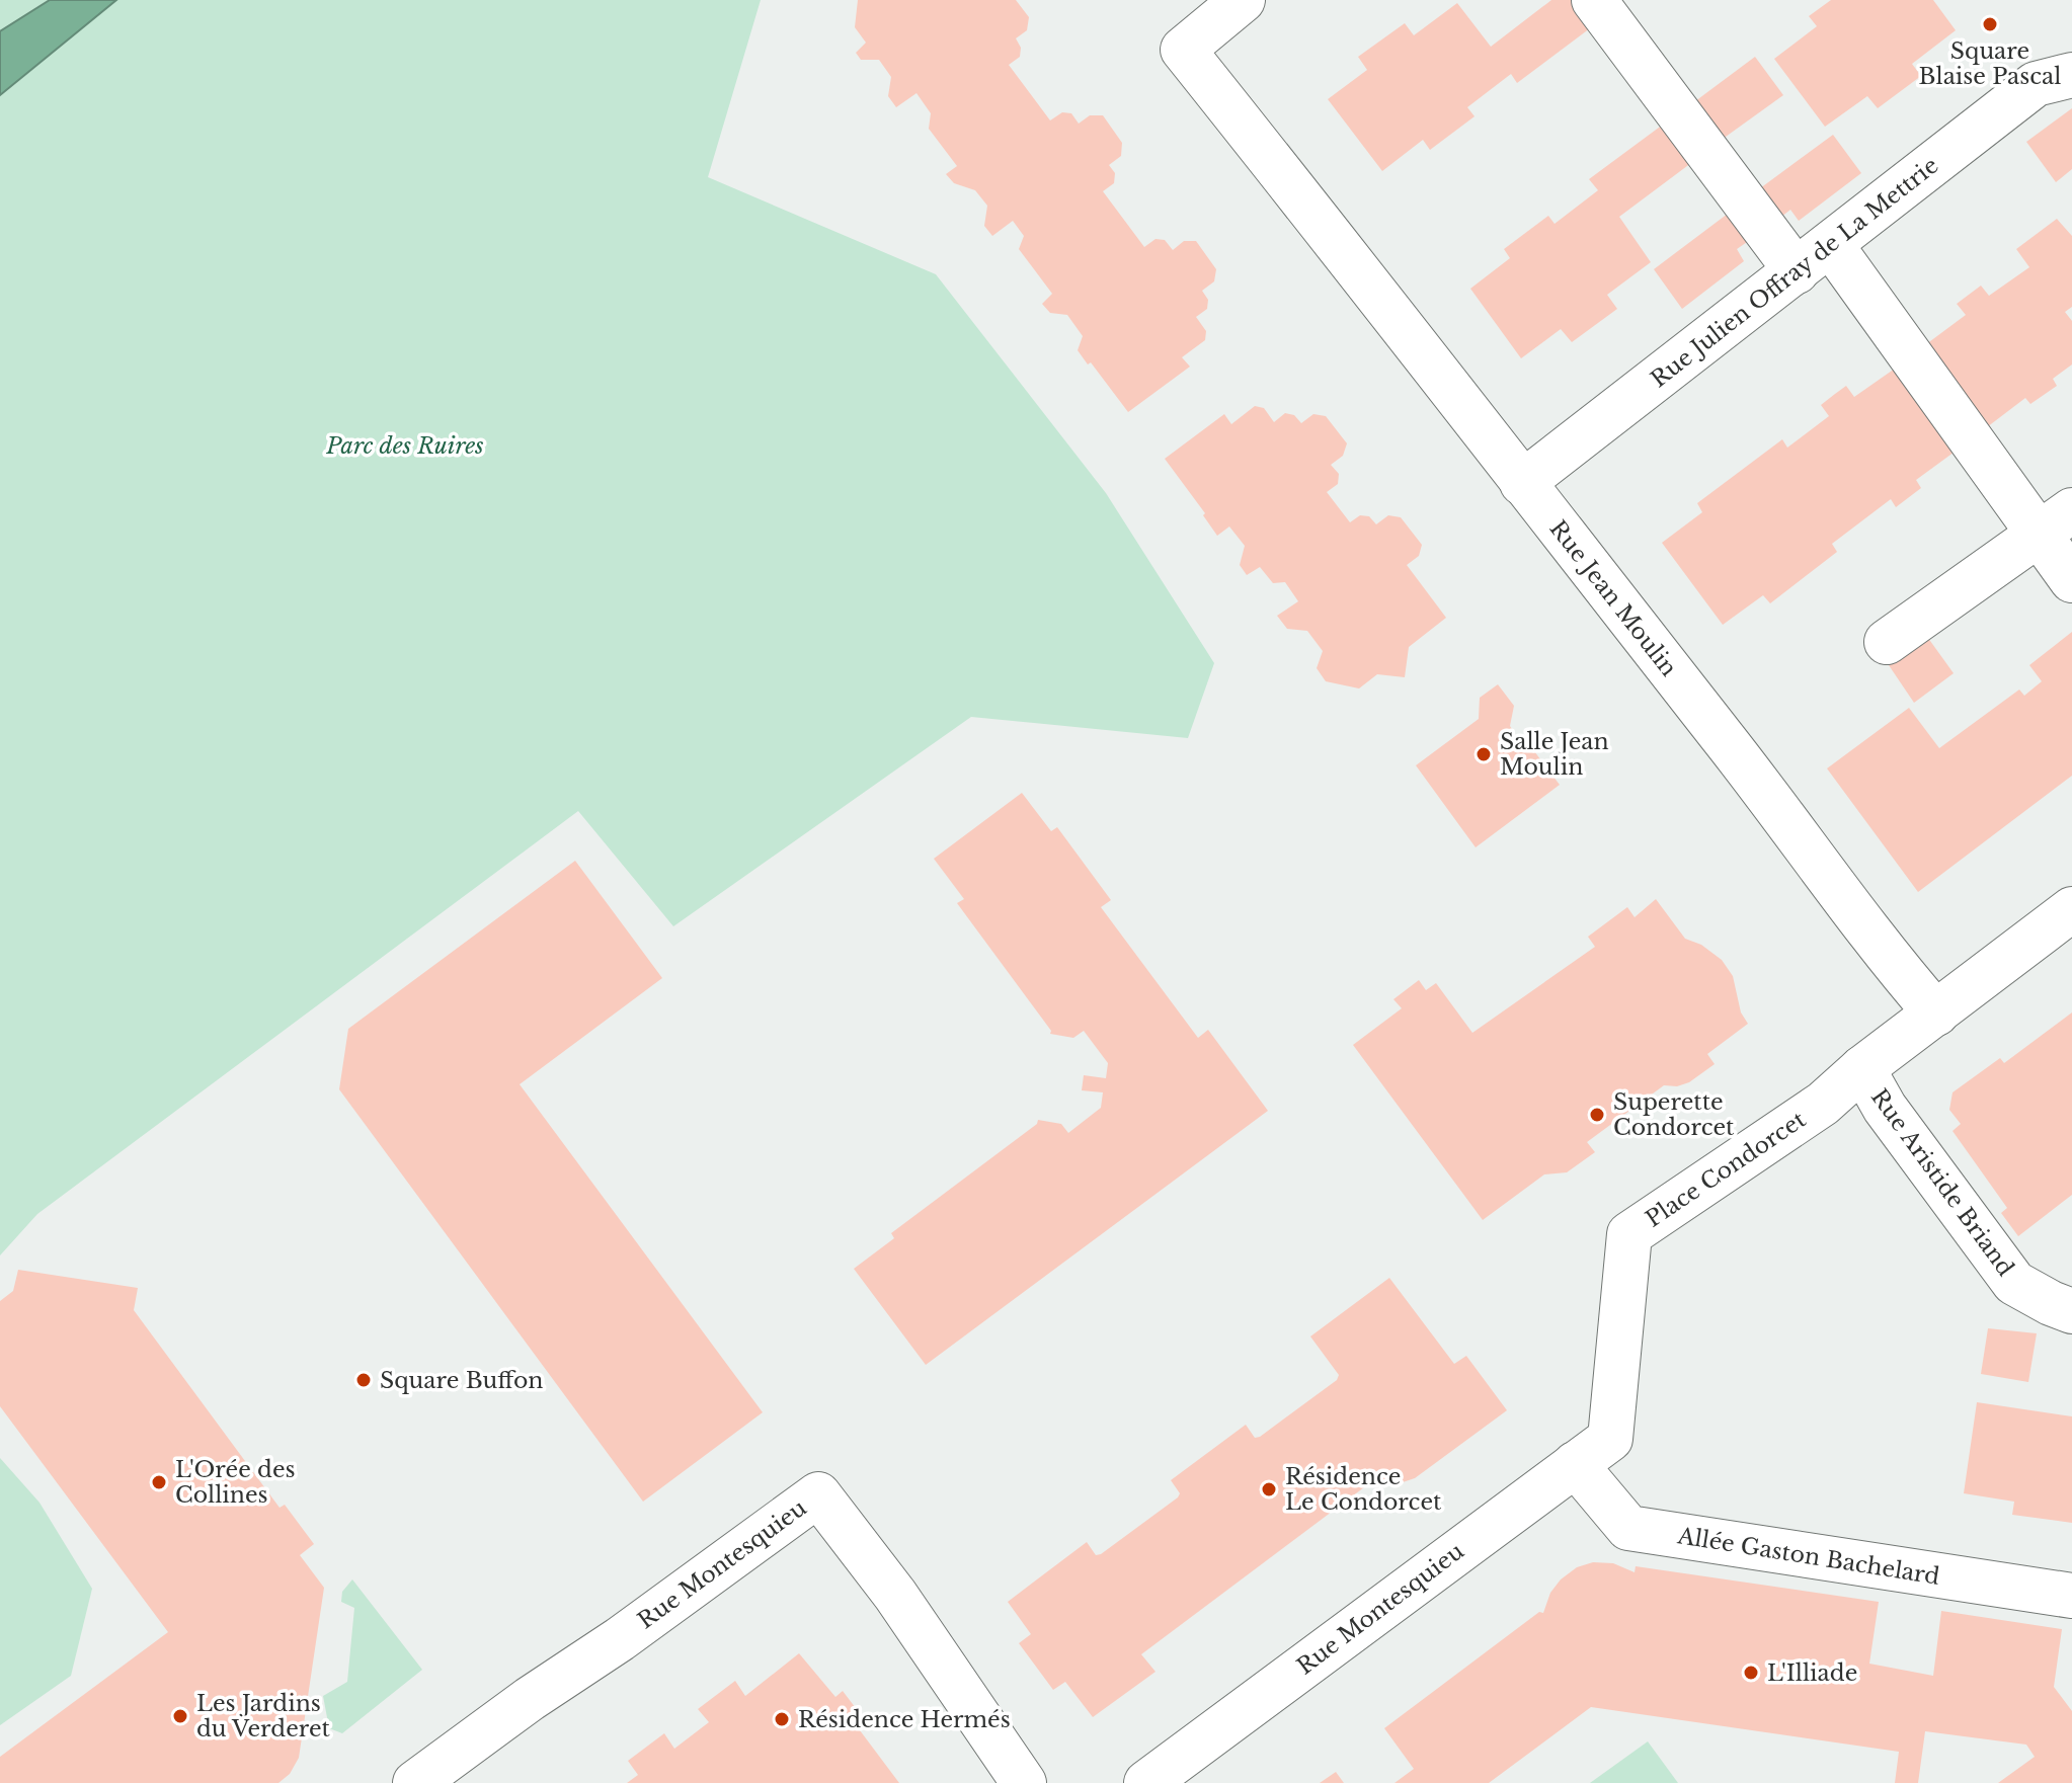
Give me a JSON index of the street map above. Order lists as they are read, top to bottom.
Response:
{
  "streets": {
    "street": [
      "Rue Julien Offray de La Mettrie",
      "Rue Jean Moulin",
      "Place Condorcet",
      "Rue Aristide Briand",
      "Allée Gaston Bachelard",
      "Rue Montesquieu"
    ]
  },
  "crossings": [
    ["Rue Julien Offray de La Mettrie", "Rue Jean Moulin"],
    ["Place Condorcet", "Rue Aristide Briand"],
    ["Place Condorcet", "Allée Gaston Bachelard"],
    ["Place Condorcet", "Rue Montesquieu"],
    ["Allée Gaston Bachelard", "Rue Montesquieu"]
  ],
  "parks": ["Parc des Ruires"],
  "places": [
    "Square Blaise Pascal",
    "Salle Jean Moulin",
    "Superette Condorcet",
    "Square Buffon",
    "L'Orée des Collines",
    "Résidence Le Condorcet",
    "L'Illiade",
    "Les Jardins du Verderet",
    "Résidence Hermés"
  ]
}
